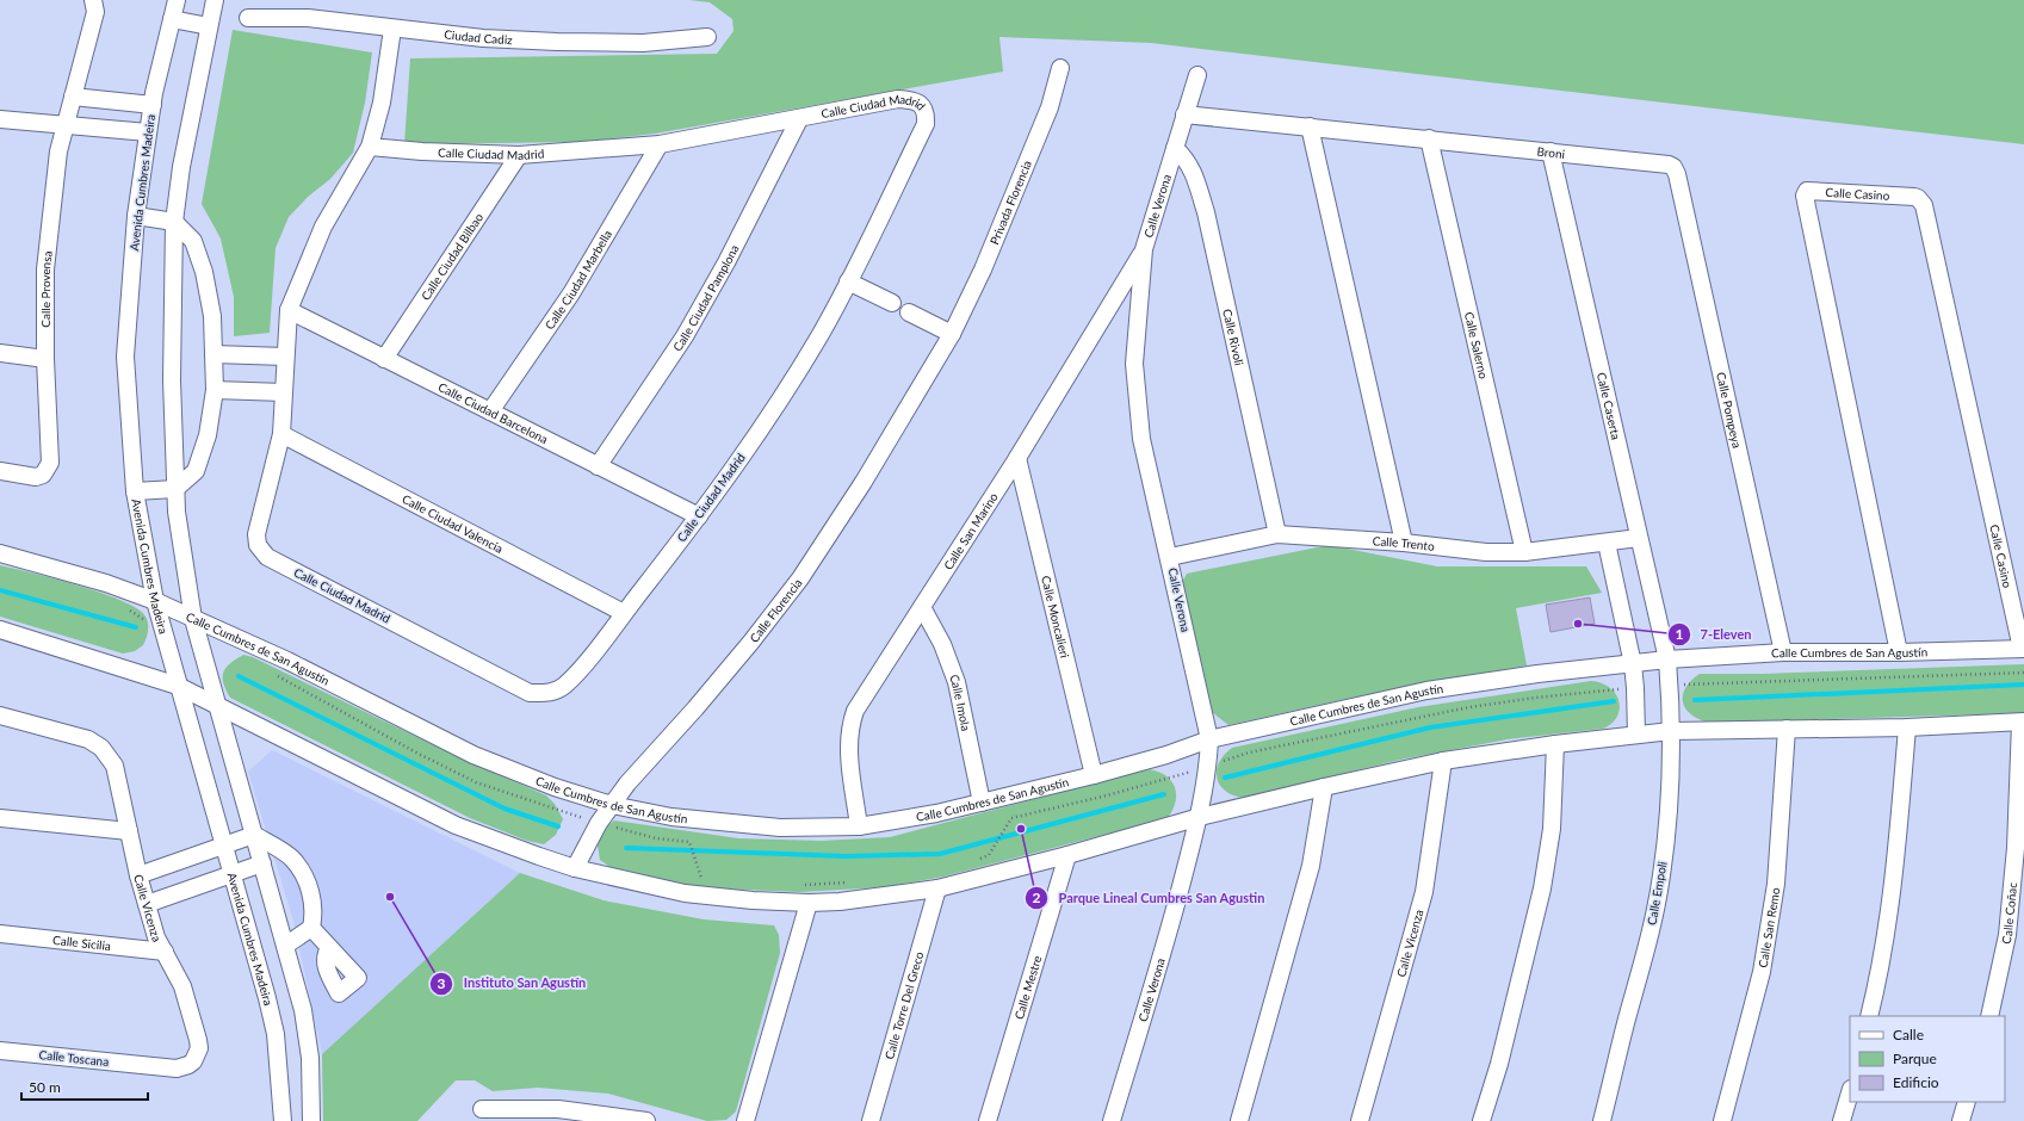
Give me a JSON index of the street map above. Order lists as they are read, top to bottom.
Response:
{
  "streets": {
    "street": [
      "Ciudad Cadiz",
      "Calle Ciudad Madrid",
      "Broni",
      "Avenida Cumbres Madeira",
      "Calle Casino",
      "Privada Florencia",
      "Calle Verona",
      "Calle Ciudad Bilbao",
      "Calle Ciudad Marbella",
      "Calle Provensa",
      "Calle Ciudad Pamplona",
      "Calle Rivoli",
      "Calle Salerno",
      "Calle Caserta",
      "Calle Pompeya",
      "Calle Ciudad Barcelona",
      "Calle Ciudad Valencia",
      "Calle San Marino",
      "Calle Trento",
      "Calle Florencia",
      "Calle Moncalieri",
      "Calle Cumbres de San Agustín",
      "Calle Imola",
      "Calle Empoli",
      "Calle Vicenza",
      "Calle Coñac",
      "Calle San Remo",
      "Calle Sicilia",
      "Calle Mestre",
      "Calle Torre Del Greco",
      "Calle Toscana"
    ]
  },
  "crossings": [
    ["Ciudad Cadiz", "Calle Ciudad Madrid"],
    ["Calle Ciudad Madrid", "Calle Ciudad Bilbao"],
    ["Calle Ciudad Madrid", "Calle Ciudad Marbella"],
    ["Calle Ciudad Madrid", "Calle Ciudad Pamplona"],
    ["Calle Ciudad Madrid", "Calle Ciudad Barcelona"],
    ["Calle Ciudad Madrid", "Calle Ciudad Valencia"],
    ["Broni", "Calle Verona"],
    ["Broni", "Calle Salerno"],
    ["Broni", "Calle Caserta"],
    ["Broni", "Calle Pompeya"],
    ["Avenida Cumbres Madeira", "Calle Cumbres de San Agustín"],
    ["Calle Casino", "Calle Cumbres de San Agustín"],
    ["Privada Florencia", "Calle Florencia"],
    ["Calle Verona", "Calle Rivoli"],
    ["Calle Verona", "Calle San Marino"],
    ["Calle Verona", "Calle Trento"],
    ["Calle Verona", "Calle Cumbres de San Agustín"],
    ["Calle Ciudad Bilbao", "Calle Ciudad Barcelona"],
    ["Calle Ciudad Marbella", "Calle Ciudad Barcelona"],
    ["Calle Ciudad Pamplona", "Calle Ciudad Barcelona"],
    ["Calle Rivoli", "Calle Trento"],
    ["Calle Salerno", "Calle Trento"],
    ["Calle Caserta", "Calle Trento"],
    ["Calle Caserta", "Calle Cumbres de San Agustín"],
    ["Calle Caserta", "Calle Empoli"],
    ["Calle Pompeya", "Calle Cumbres de San Agustín"],
    ["Calle San Marino", "Calle Moncalieri"],
    ["Calle San Marino", "Calle Cumbres de San Agustín"],
    ["Calle San Marino", "Calle Imola"],
    ["Calle Florencia", "Calle Cumbres de San Agustín"],
    ["Calle Moncalieri", "Calle Cumbres de San Agustín"],
    ["Calle Cumbres de San Agustín", "Calle Imola"],
    ["Calle Cumbres de San Agustín", "Calle Empoli"],
    ["Calle Vicenza", "Calle Sicilia"],
    ["Calle Vicenza", "Calle Toscana"]
  ],
  "places": ["7-Eleven", "Parque Lineal Cumbres San Agustin", "Instituto San Agustín"],
  "legend": ["Calle", "Parque", "Edificio"],
  "scale_bar": "50 m"
}
